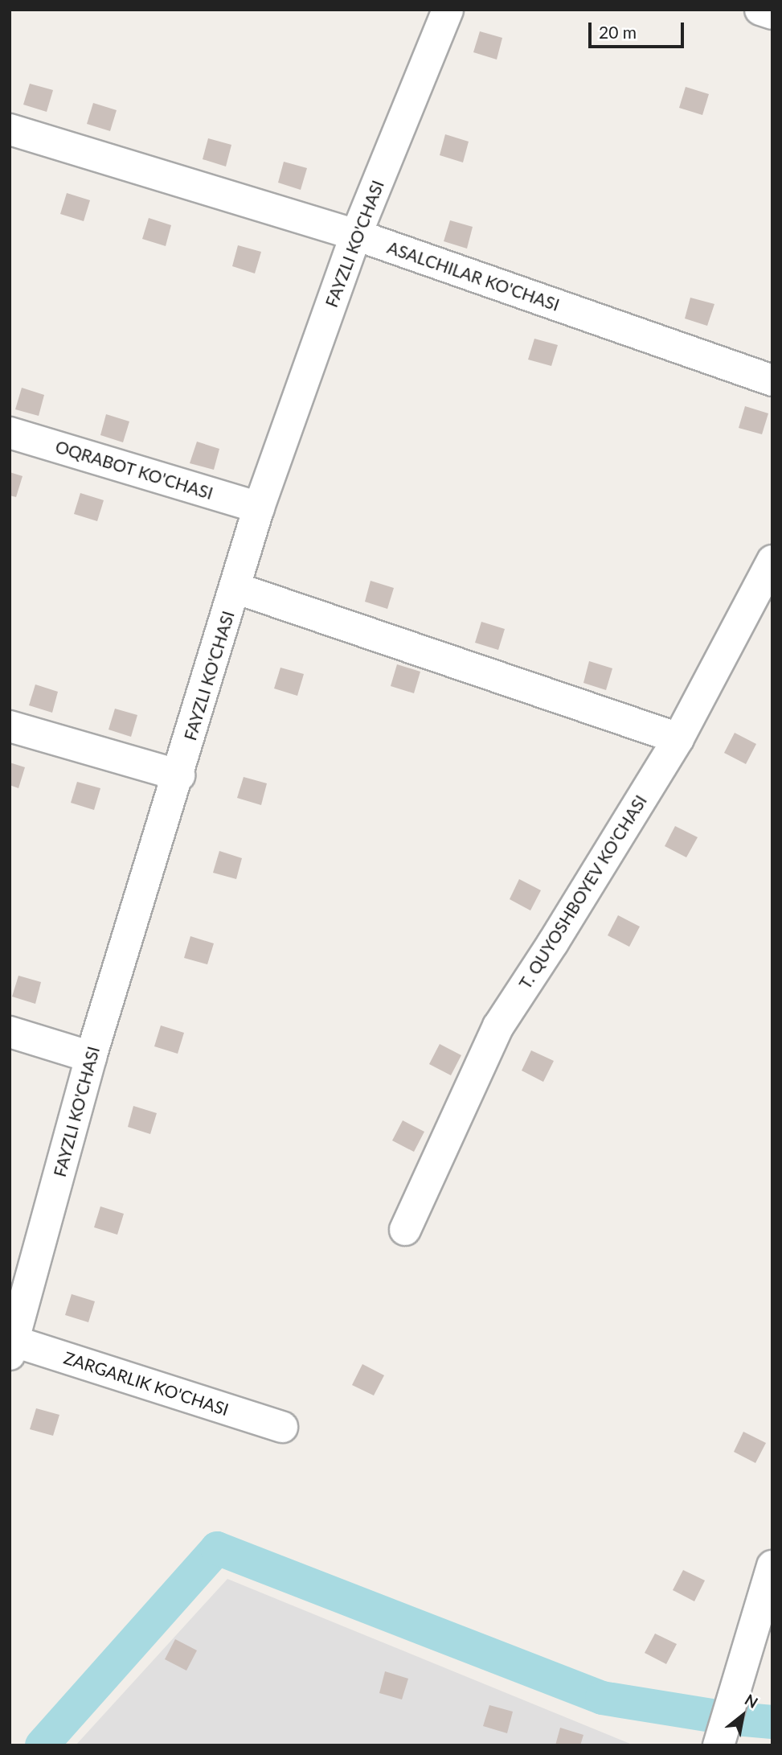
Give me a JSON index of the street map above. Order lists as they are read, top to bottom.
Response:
{
  "streets": {
    "street": [
      "FAYZLI KO'CHASI",
      "ASALCHILAR KO'CHASI",
      "OQRABOT KO'CHASI",
      "T. QUYOSHBOYEV KO'CHASI",
      "ZARGARLIK KO'CHASI"
    ]
  },
  "crossings": [
    ["FAYZLI KO'CHASI", "ASALCHILAR KO'CHASI"],
    ["FAYZLI KO'CHASI", "OQRABOT KO'CHASI"],
    ["FAYZLI KO'CHASI", "ZARGARLIK KO'CHASI"]
  ],
  "scale_bar": "20 m",
  "north": "top right"
}
